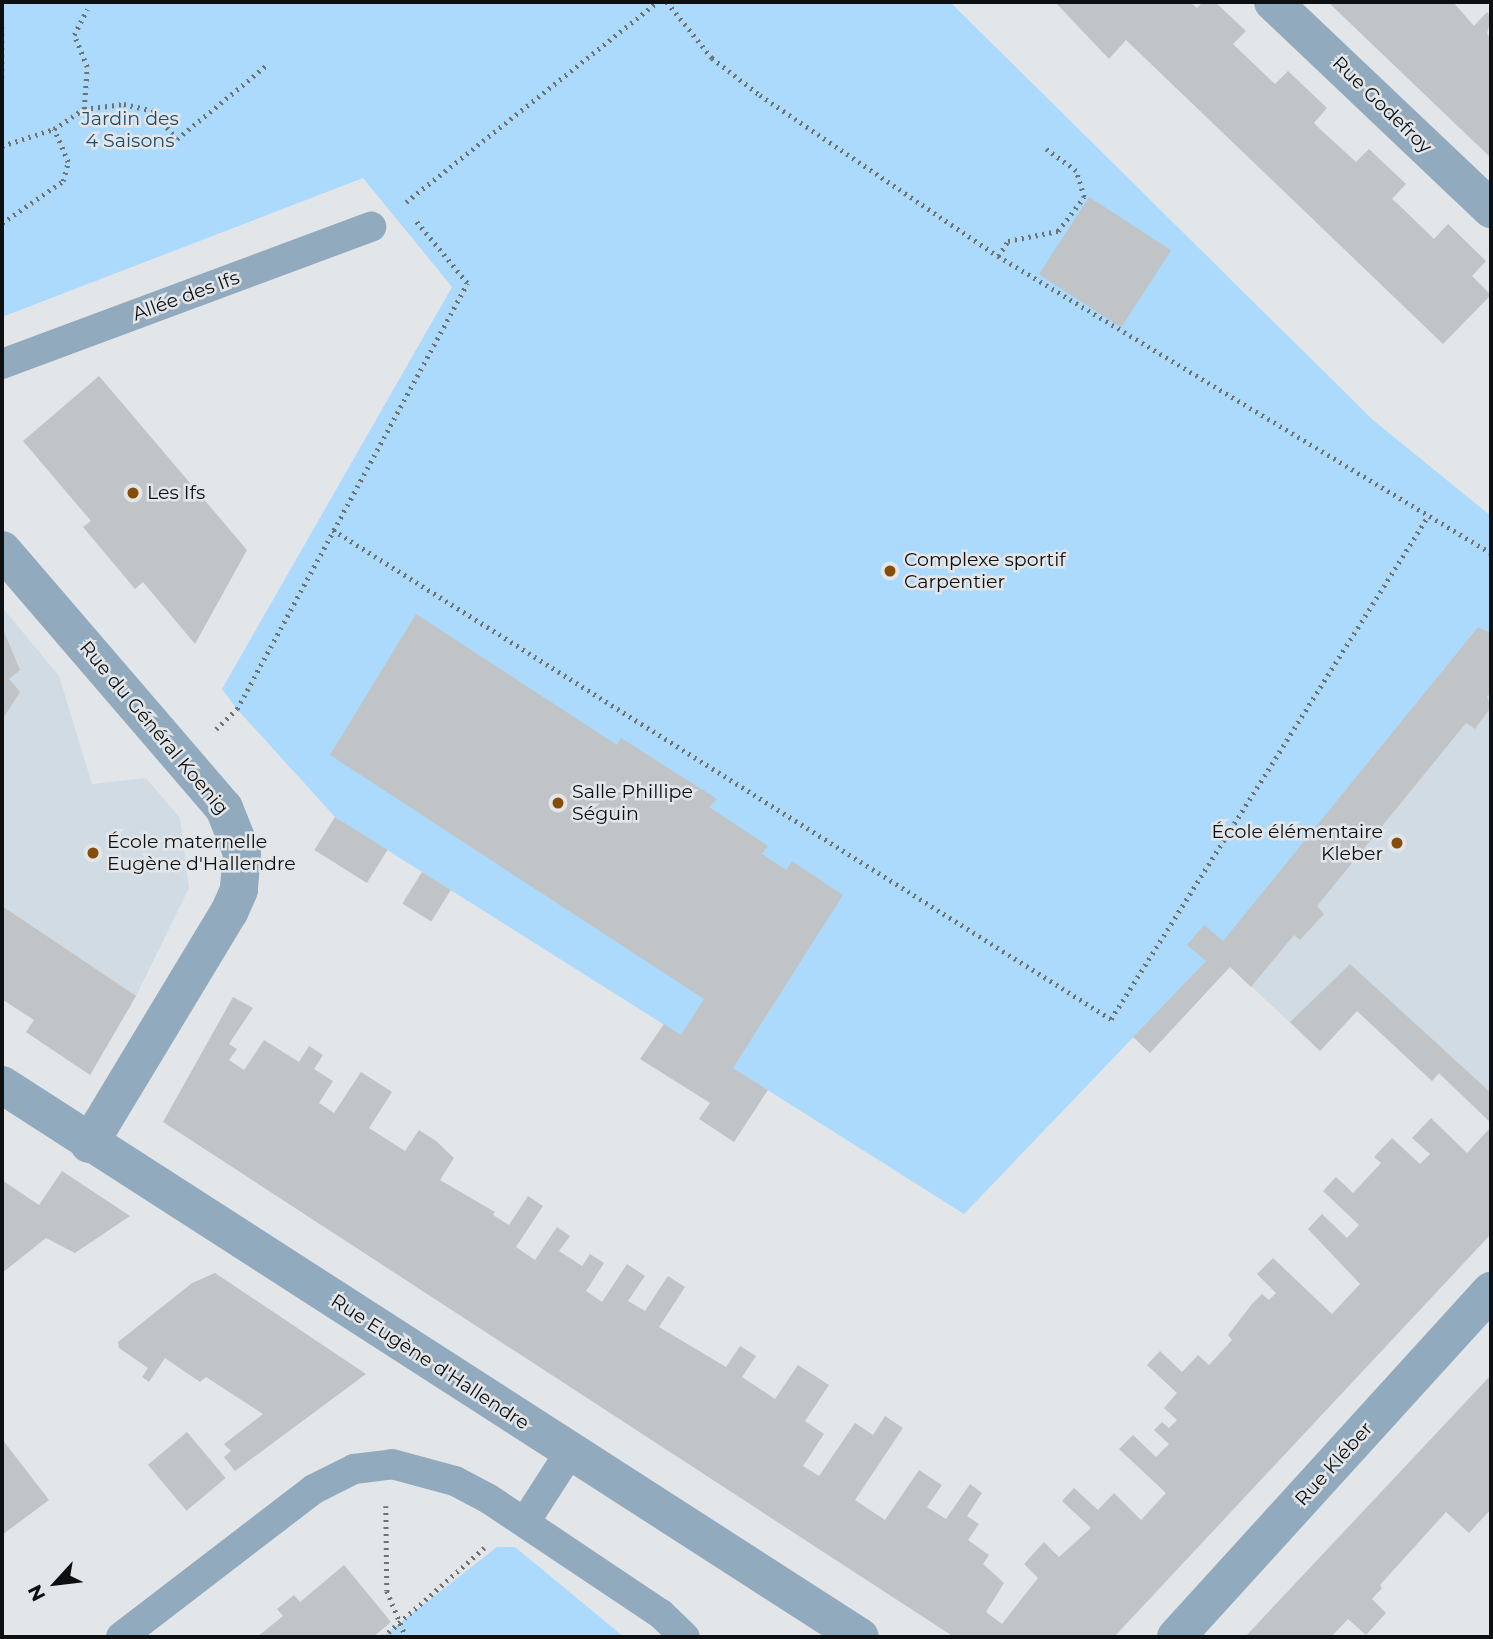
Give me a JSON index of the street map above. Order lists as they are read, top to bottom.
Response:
{
  "streets": {
    "street": [
      "Rue Godefroy",
      "Rue du Général Koenig",
      "Rue Eugène d'Hallendre",
      "Rue Kléber"
    ],
    "lane": ["Allée des Ifs"]
  },
  "crossings": [
    ["Rue du Général Koenig", "Rue Eugène d'Hallendre"]
  ],
  "parks": ["Jardin des 4 Saisons"],
  "places": [
    "Les Ifs",
    "Complexe sportif Carpentier",
    "Salle Phillipe Séguin",
    "École élémentaire Kleber",
    "École maternelle Eugène d'Hallendre"
  ],
  "north": "bottom left"
}
